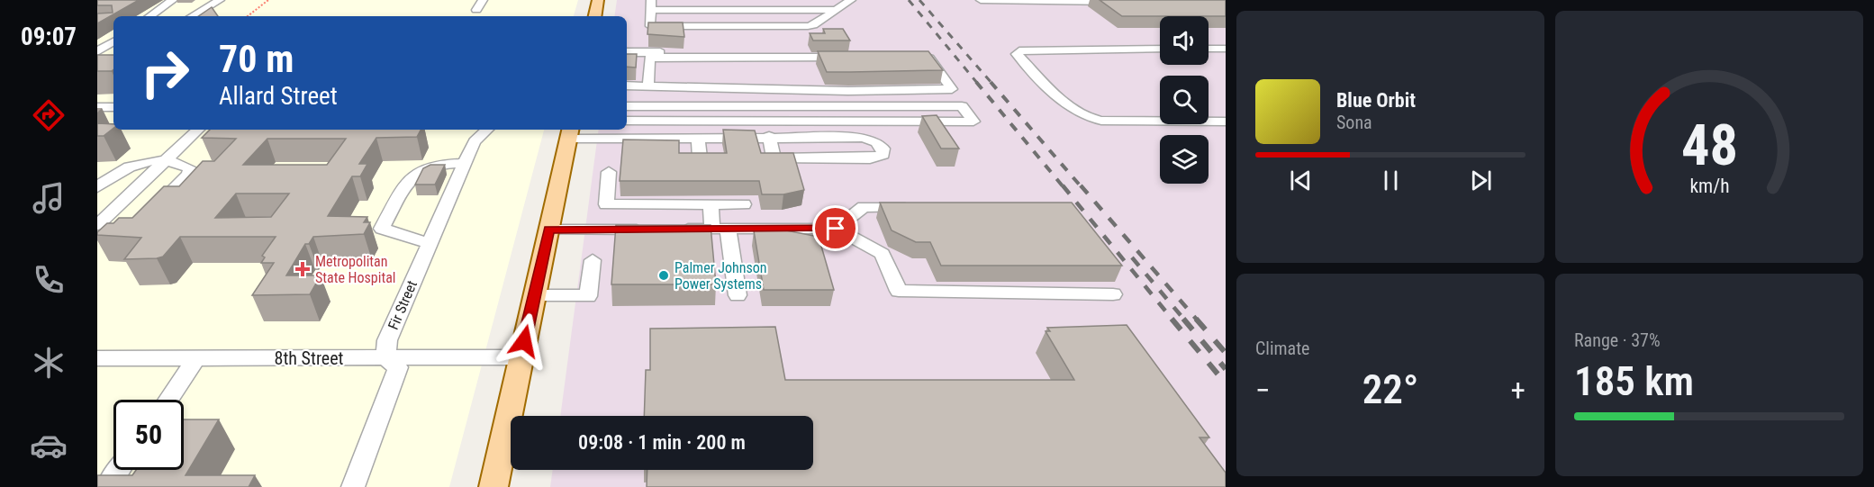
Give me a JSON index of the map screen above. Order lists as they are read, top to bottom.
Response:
{
  "streets": {
    "street": ["Fir Street", "8th Street"]
  },
  "crossings": [
    ["Fir Street", "8th Street"]
  ],
  "places": {
    "health": ["Metropolitan State Hospital"],
    "other": ["Palmer Johnson Power Systems"]
  },
  "page": {
    "tabs": "09:07",
    "turn": ["70 m", "Allard Street"],
    "song": ["Blue Orbit", "Sona"],
    "tile": [
      "Climate",
      ["Range · 37%", "185 km"]
    ],
    "heat": ["−", "22°", "+"],
    "limit": "50",
    "trip": "09:08 · 1 min · 200 m",
    "gauge": ["48", "km/h"]
  }
}
